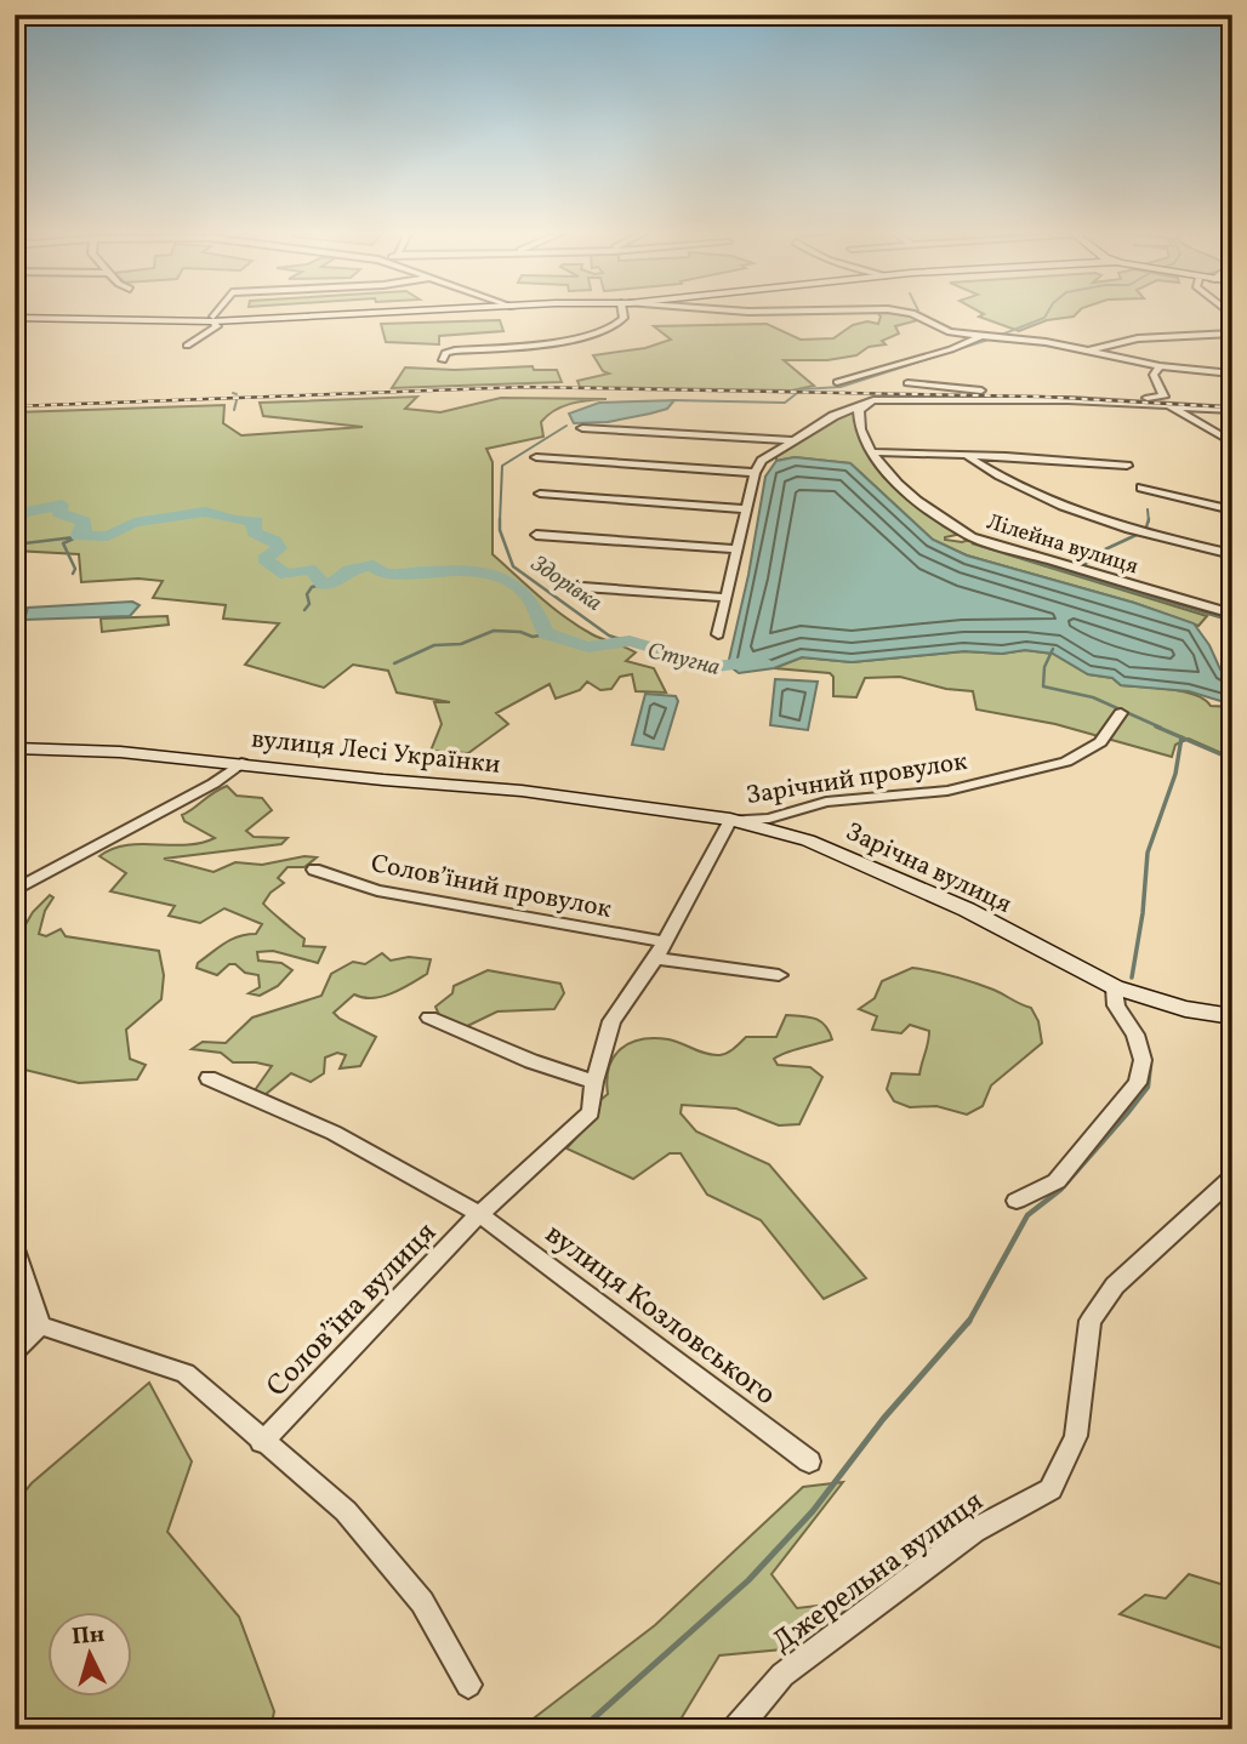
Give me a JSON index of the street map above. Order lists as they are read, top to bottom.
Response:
{
  "streets": {
    "street": [
      "Лілейна вулиця",
      "вулиця Лесі Українки",
      "Зарічний провулок",
      "Зарічна вулиця",
      "Соловʼїний провулок",
      "Соловʼїна вулиця",
      "вулиця Козловського",
      "Джерельна вулиця"
    ]
  },
  "crossings": [
    ["вулиця Лесі Українки", "Зарічний провулок"],
    ["вулиця Лесі Українки", "Зарічна вулиця"],
    ["Зарічний провулок", "Зарічна вулиця"],
    ["Соловʼїний провулок", "Соловʼїна вулиця"],
    ["Соловʼїна вулиця", "вулиця Козловського"]
  ],
  "water": ["Здорівка", "Стугна"],
  "north": "top"
}
